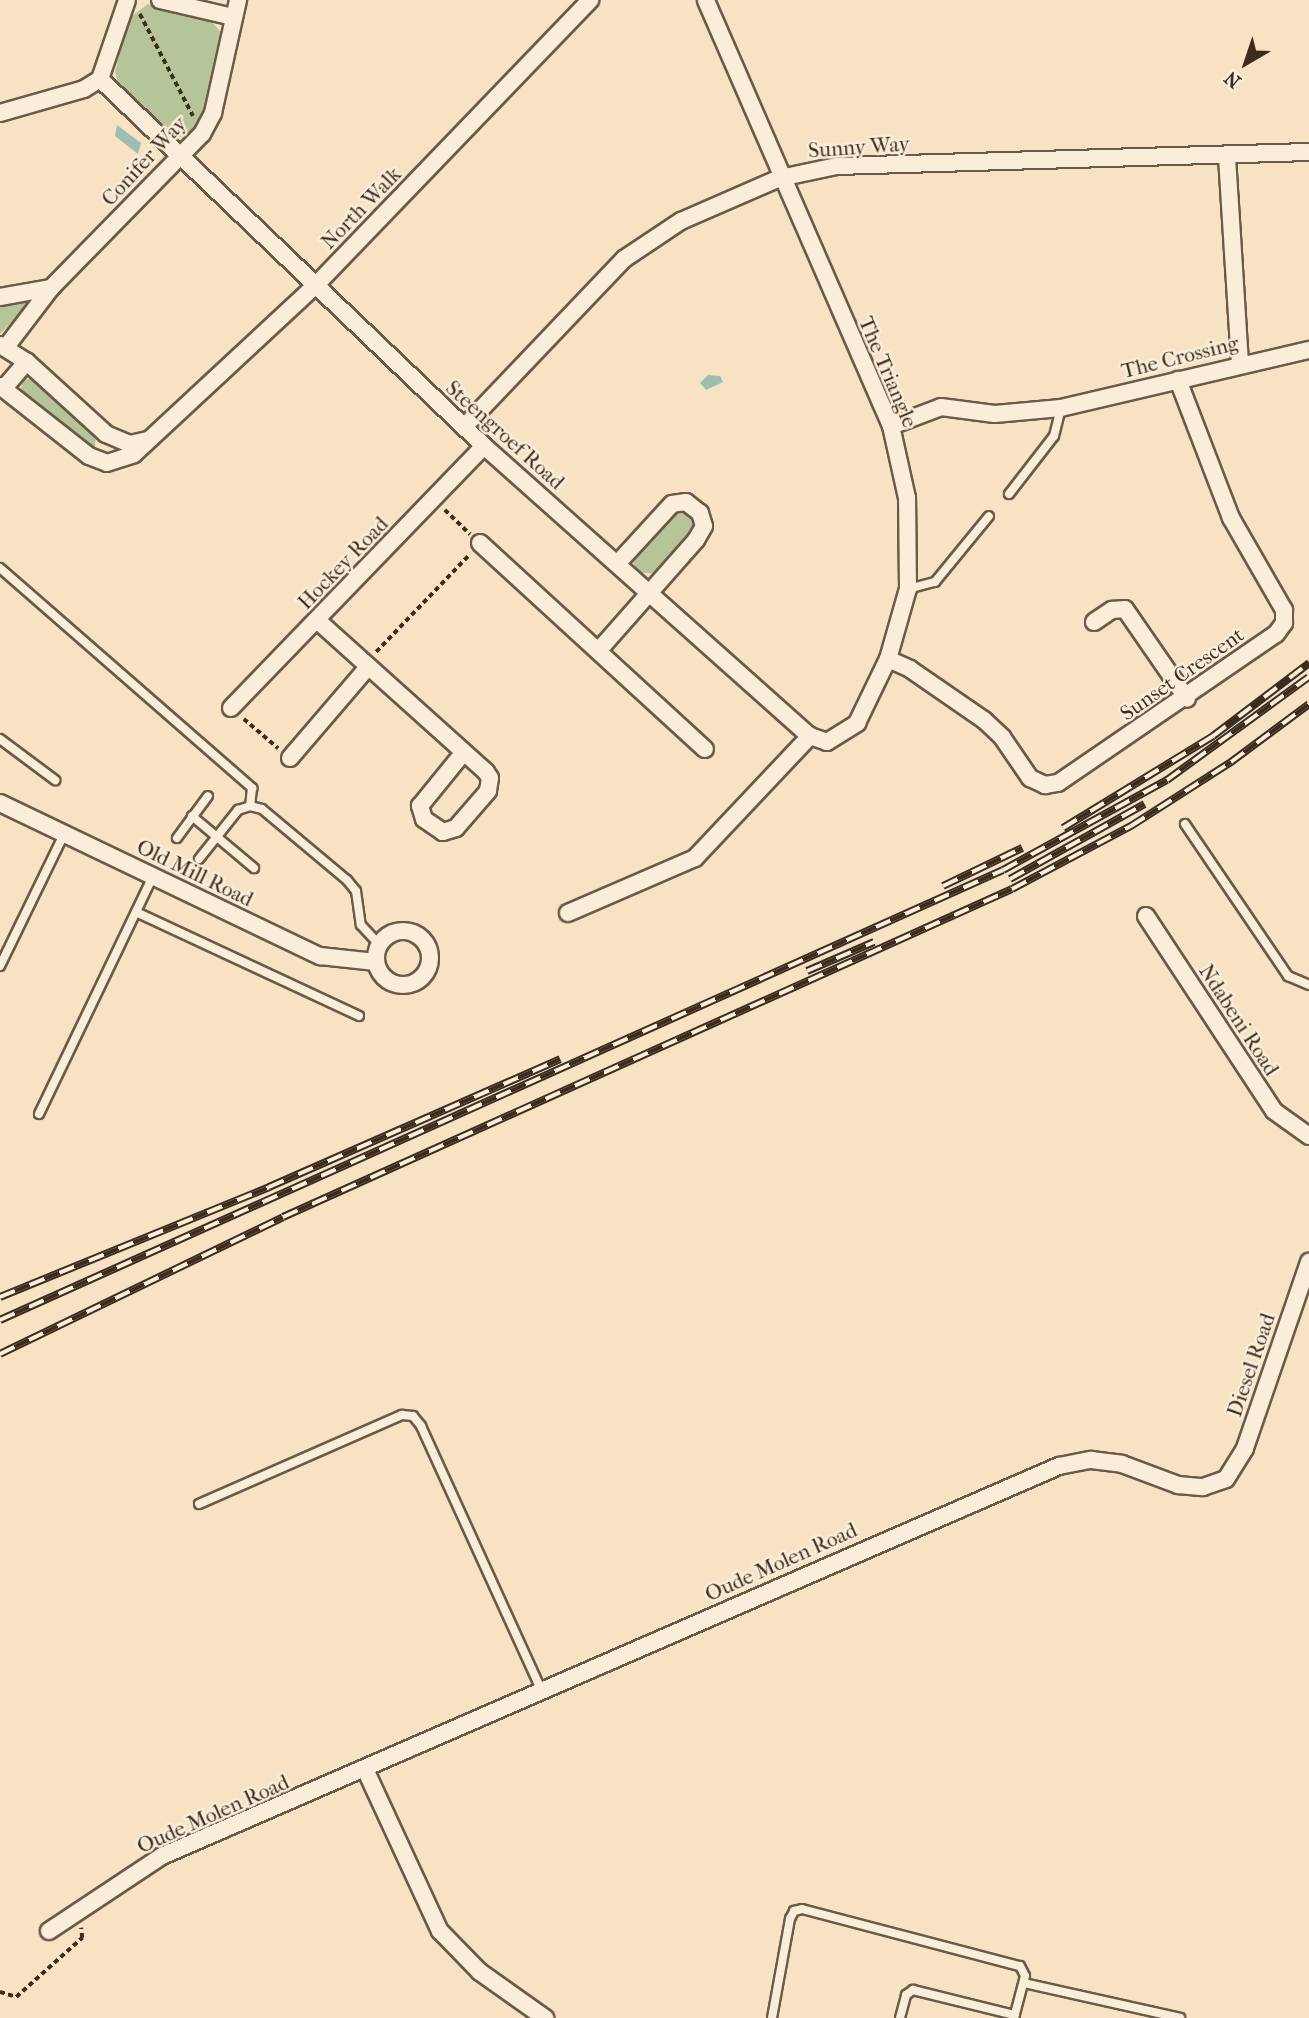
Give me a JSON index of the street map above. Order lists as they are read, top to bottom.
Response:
{
  "streets": {
    "street": [
      "Sunny Way",
      "Conifer Way",
      "North Walk",
      "The Crossing",
      "The Triangle",
      "Steengroef Road",
      "Hockey Road",
      "Sunset Crescent",
      "Old Mill Road",
      "Ndabeni Road",
      "Diesel Road",
      "Oude Molen Road"
    ]
  },
  "crossings": [
    ["Sunny Way", "The Triangle"],
    ["Sunny Way", "Steengroef Road"],
    ["Conifer Way", "Steengroef Road"],
    ["North Walk", "Steengroef Road"],
    ["The Crossing", "The Triangle"],
    ["The Crossing", "Sunset Crescent"],
    ["The Triangle", "Steengroef Road"],
    ["The Triangle", "Sunset Crescent"],
    ["Steengroef Road", "Hockey Road"],
    ["Diesel Road", "Oude Molen Road"]
  ],
  "north": "bottom left"
}
